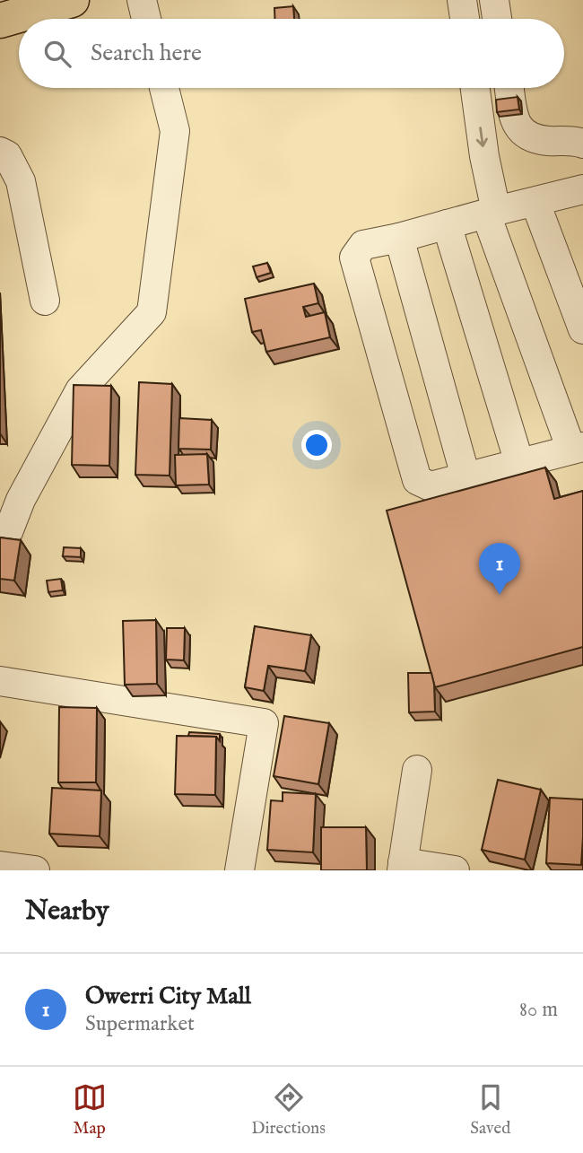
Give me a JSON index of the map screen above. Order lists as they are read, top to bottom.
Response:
{
  "page": {
    "search": "Search here",
    "pins": "1",
    "heading": "Nearby",
    "list": [
      {
        "mark": "1",
        "name": "Owerri City Mall",
        "note": "Supermarket",
        "value": "80 m"
      }
    ],
    "nav": ["Map", "Directions", "Saved"]
  }
}
